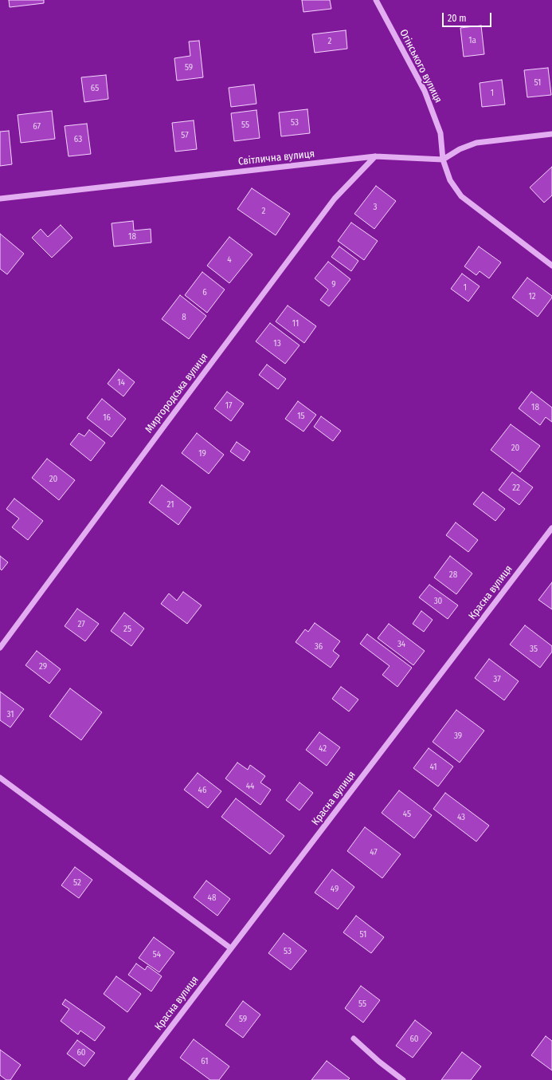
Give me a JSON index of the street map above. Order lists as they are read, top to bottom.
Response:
{
  "streets": {
    "street": [
      "Огінського вулиця",
      "Світлична вулиця",
      "Миргородська вулиця",
      "Красна вулиця"
    ]
  },
  "crossings": [
    ["Огінського вулиця", "Світлична вулиця"],
    ["Світлична вулиця", "Миргородська вулиця"]
  ],
  "house_numbers": [
    "1а",
    "2",
    "59",
    "51",
    "65",
    "1",
    "53",
    "55",
    "67",
    "57",
    "63",
    "3",
    "2",
    "18",
    "4",
    "9",
    "1",
    "6",
    "12",
    "8",
    "11",
    "13",
    "14",
    "17",
    "18",
    "15",
    "16",
    "20",
    "19",
    "20",
    "22",
    "21",
    "28",
    "30",
    "27",
    "25",
    "34",
    "36",
    "35",
    "29",
    "37",
    "31",
    "39",
    "42",
    "41",
    "44",
    "46",
    "45",
    "43",
    "47",
    "52",
    "49",
    "48",
    "51",
    "53",
    "54",
    "55",
    "59",
    "60",
    "60",
    "61"
  ],
  "scale_bar": "20 m"
}
